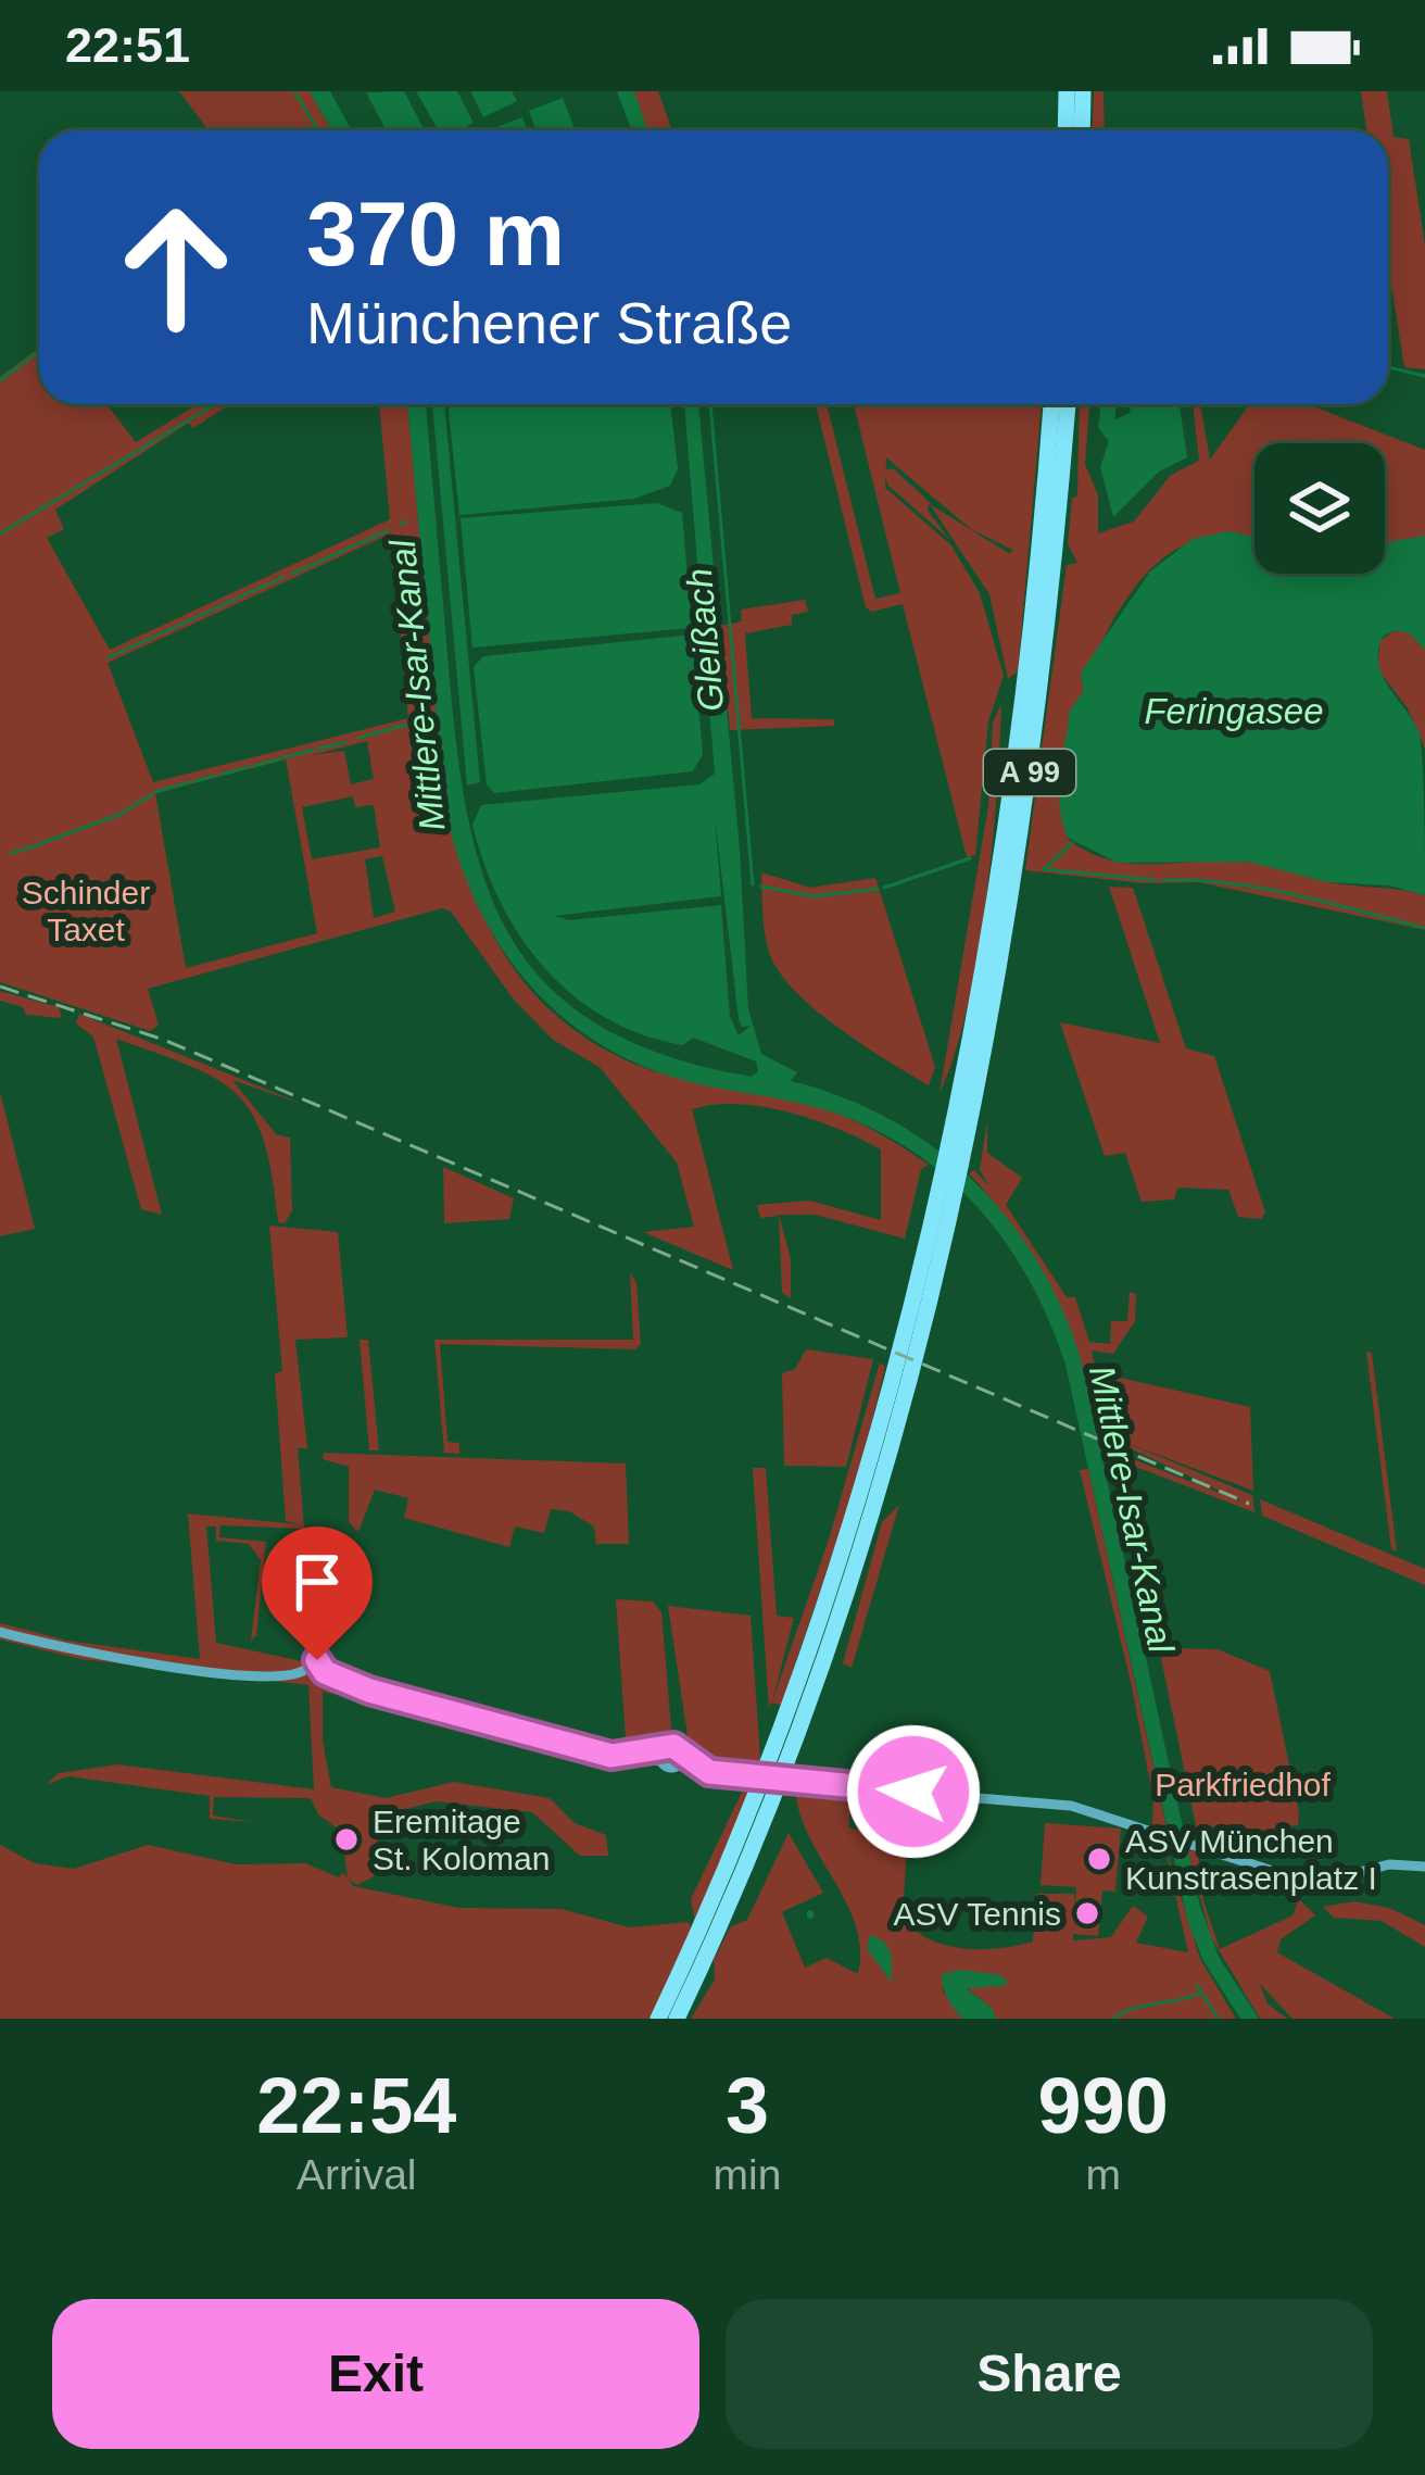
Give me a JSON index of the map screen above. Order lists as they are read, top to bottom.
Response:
{
  "streets": {
    "highway": ["A 99"]
  },
  "water": ["Gleißach", "Mittlere-Isar-Kanal", "Feringasee"],
  "parks": ["Schinder Taxet", "Parkfriedhof"],
  "places": ["Eremitage St. Koloman", "ASV München Kunstrasenplatz I", "ASV Tennis"],
  "page": {
    "status": "22:51",
    "turn": ["370 m", "Münchener Straße"],
    "eta": [
      "22:54",
      "Arrival",
      "3",
      "min",
      "990",
      "m"
    ],
    "buttons": ["Exit", "Share"]
  }
}
